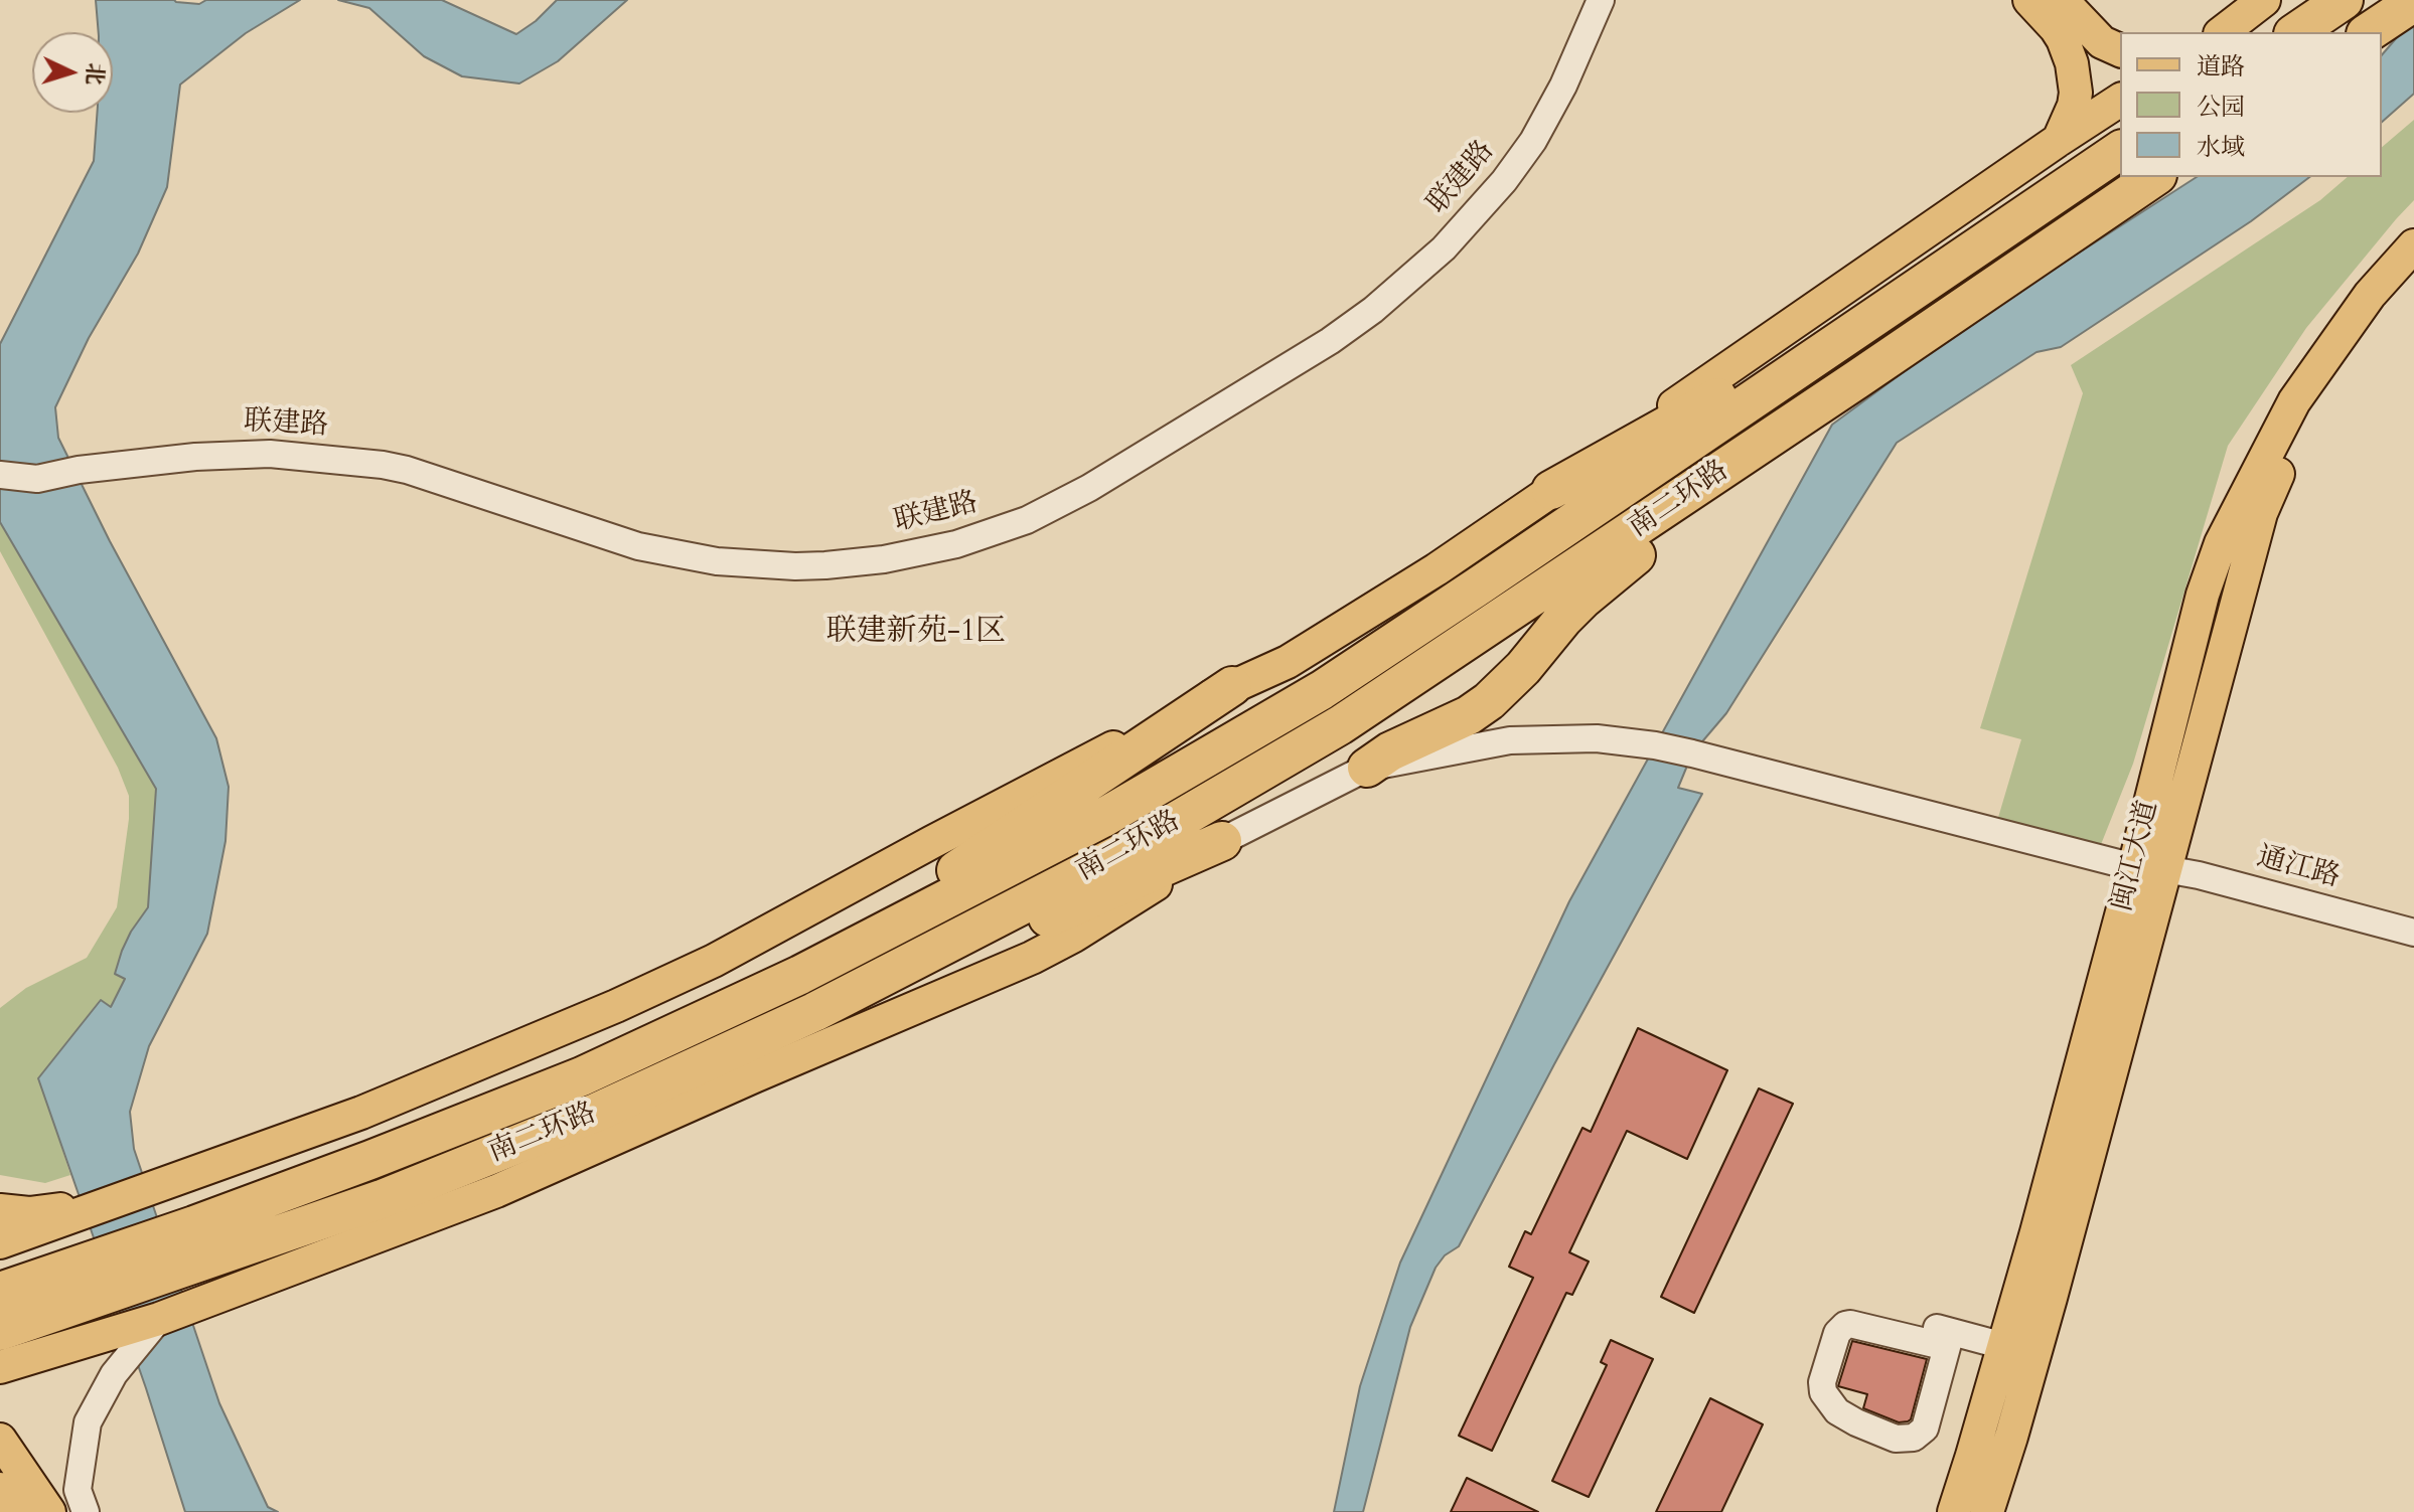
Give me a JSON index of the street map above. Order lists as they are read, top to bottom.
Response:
{
  "streets": {
    "highway": ["南二环路"],
    "main road": ["闽江大道"],
    "street": ["联建路", "通江路"]
  },
  "crossings": [
    ["闽江大道", "通江路"]
  ],
  "districts": ["联建新苑-1区"],
  "legend": ["道路", "公园", "水域"],
  "north": "right"
}
